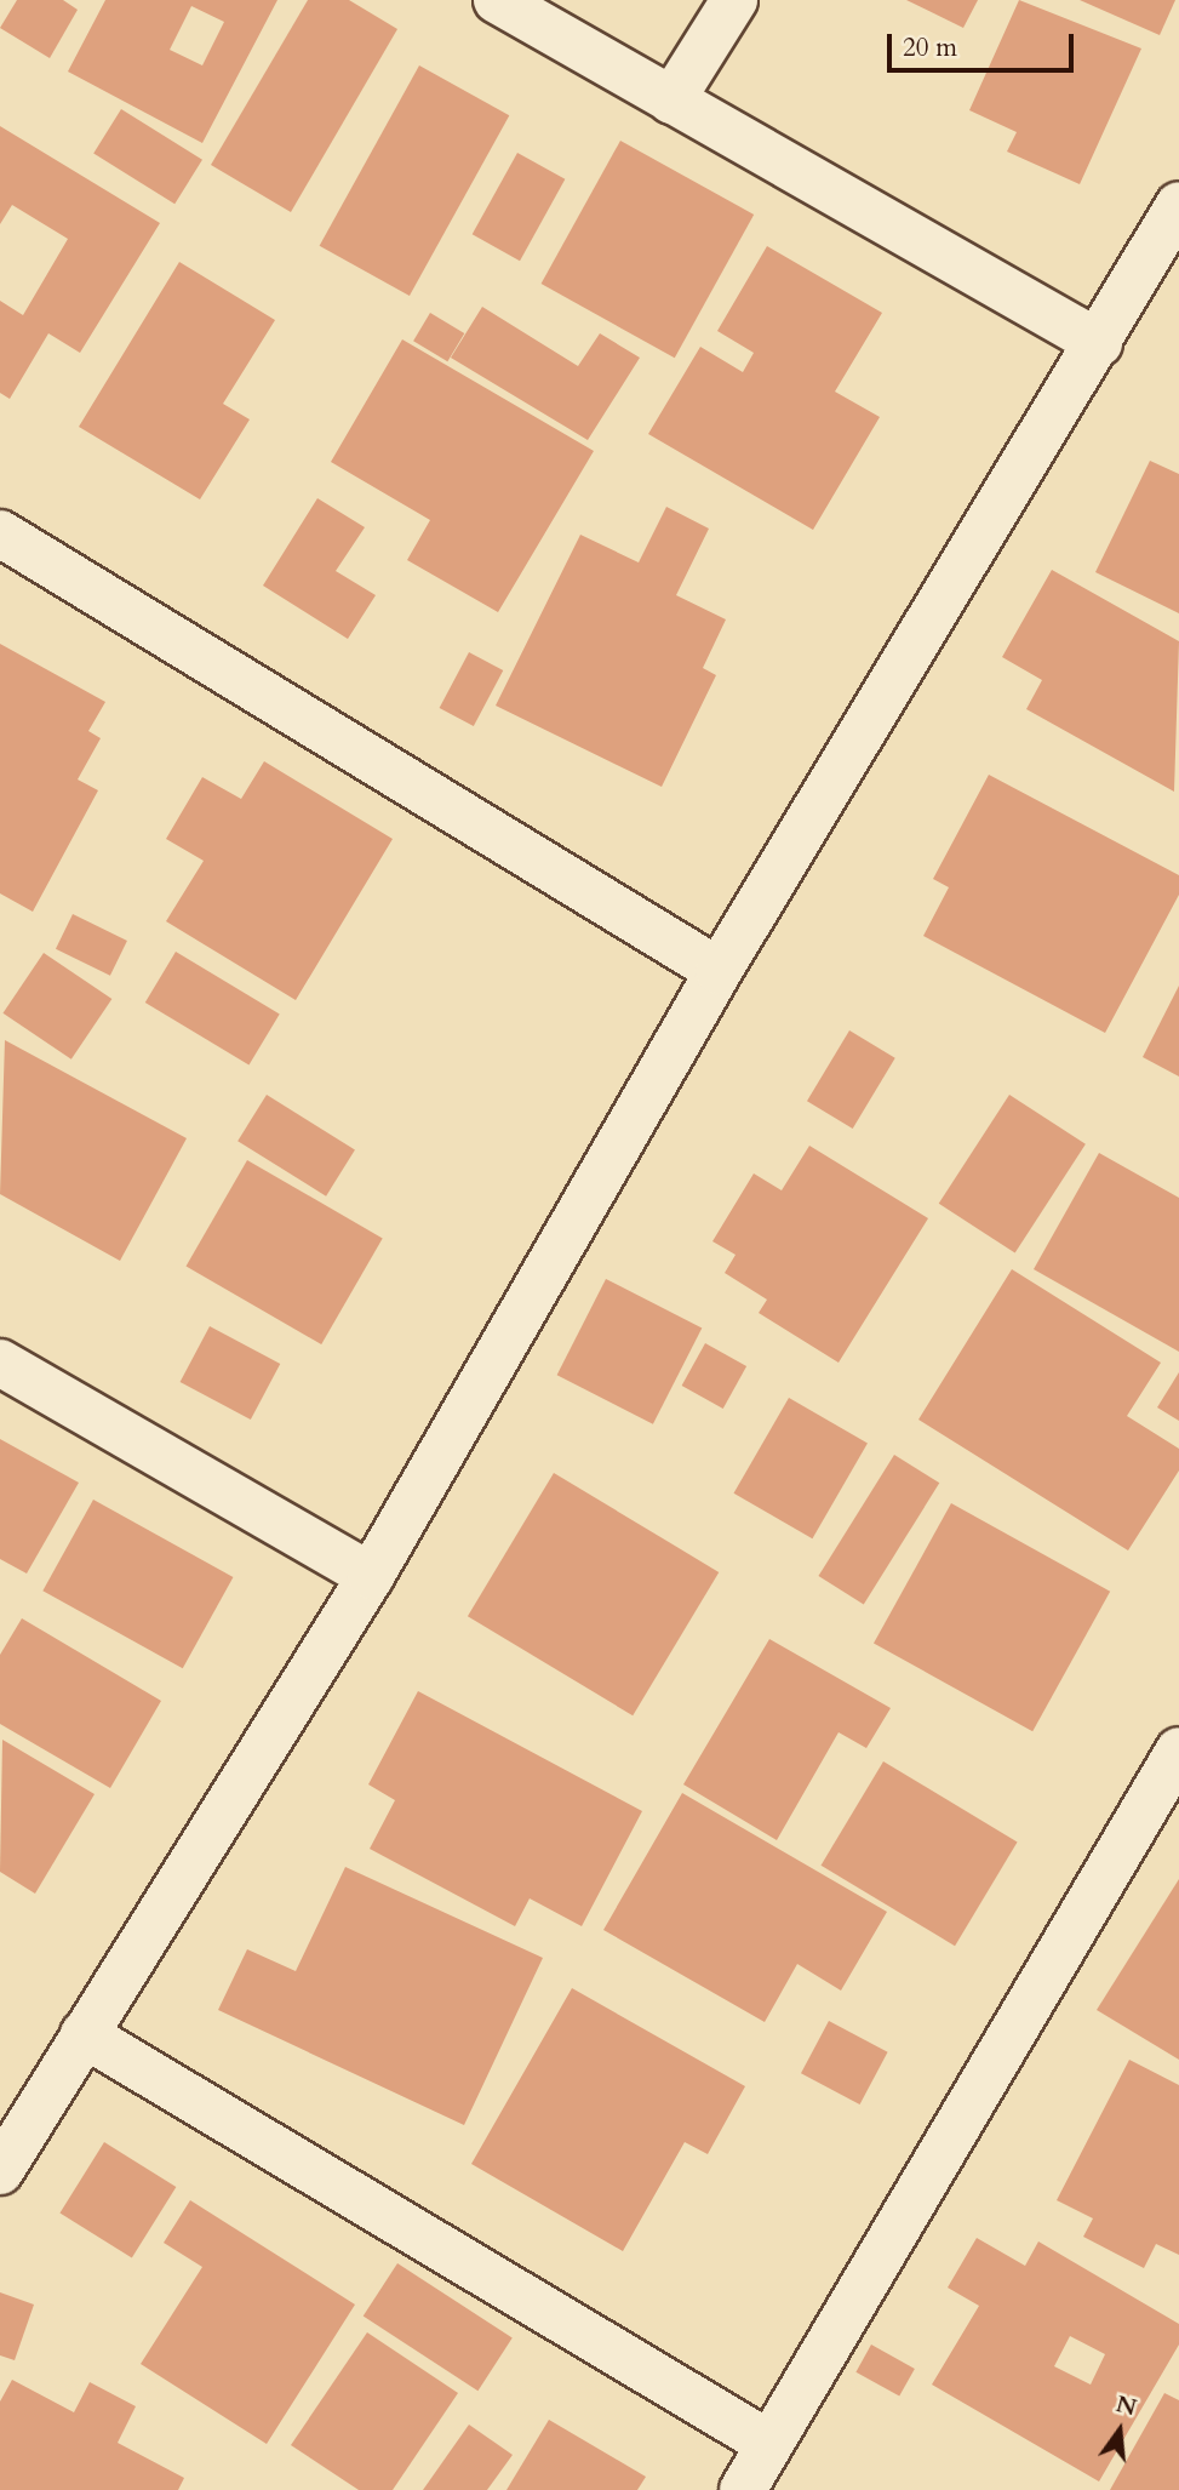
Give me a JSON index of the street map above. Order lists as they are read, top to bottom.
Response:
{
  "scale_bar": "20 m",
  "north": "top"
}
